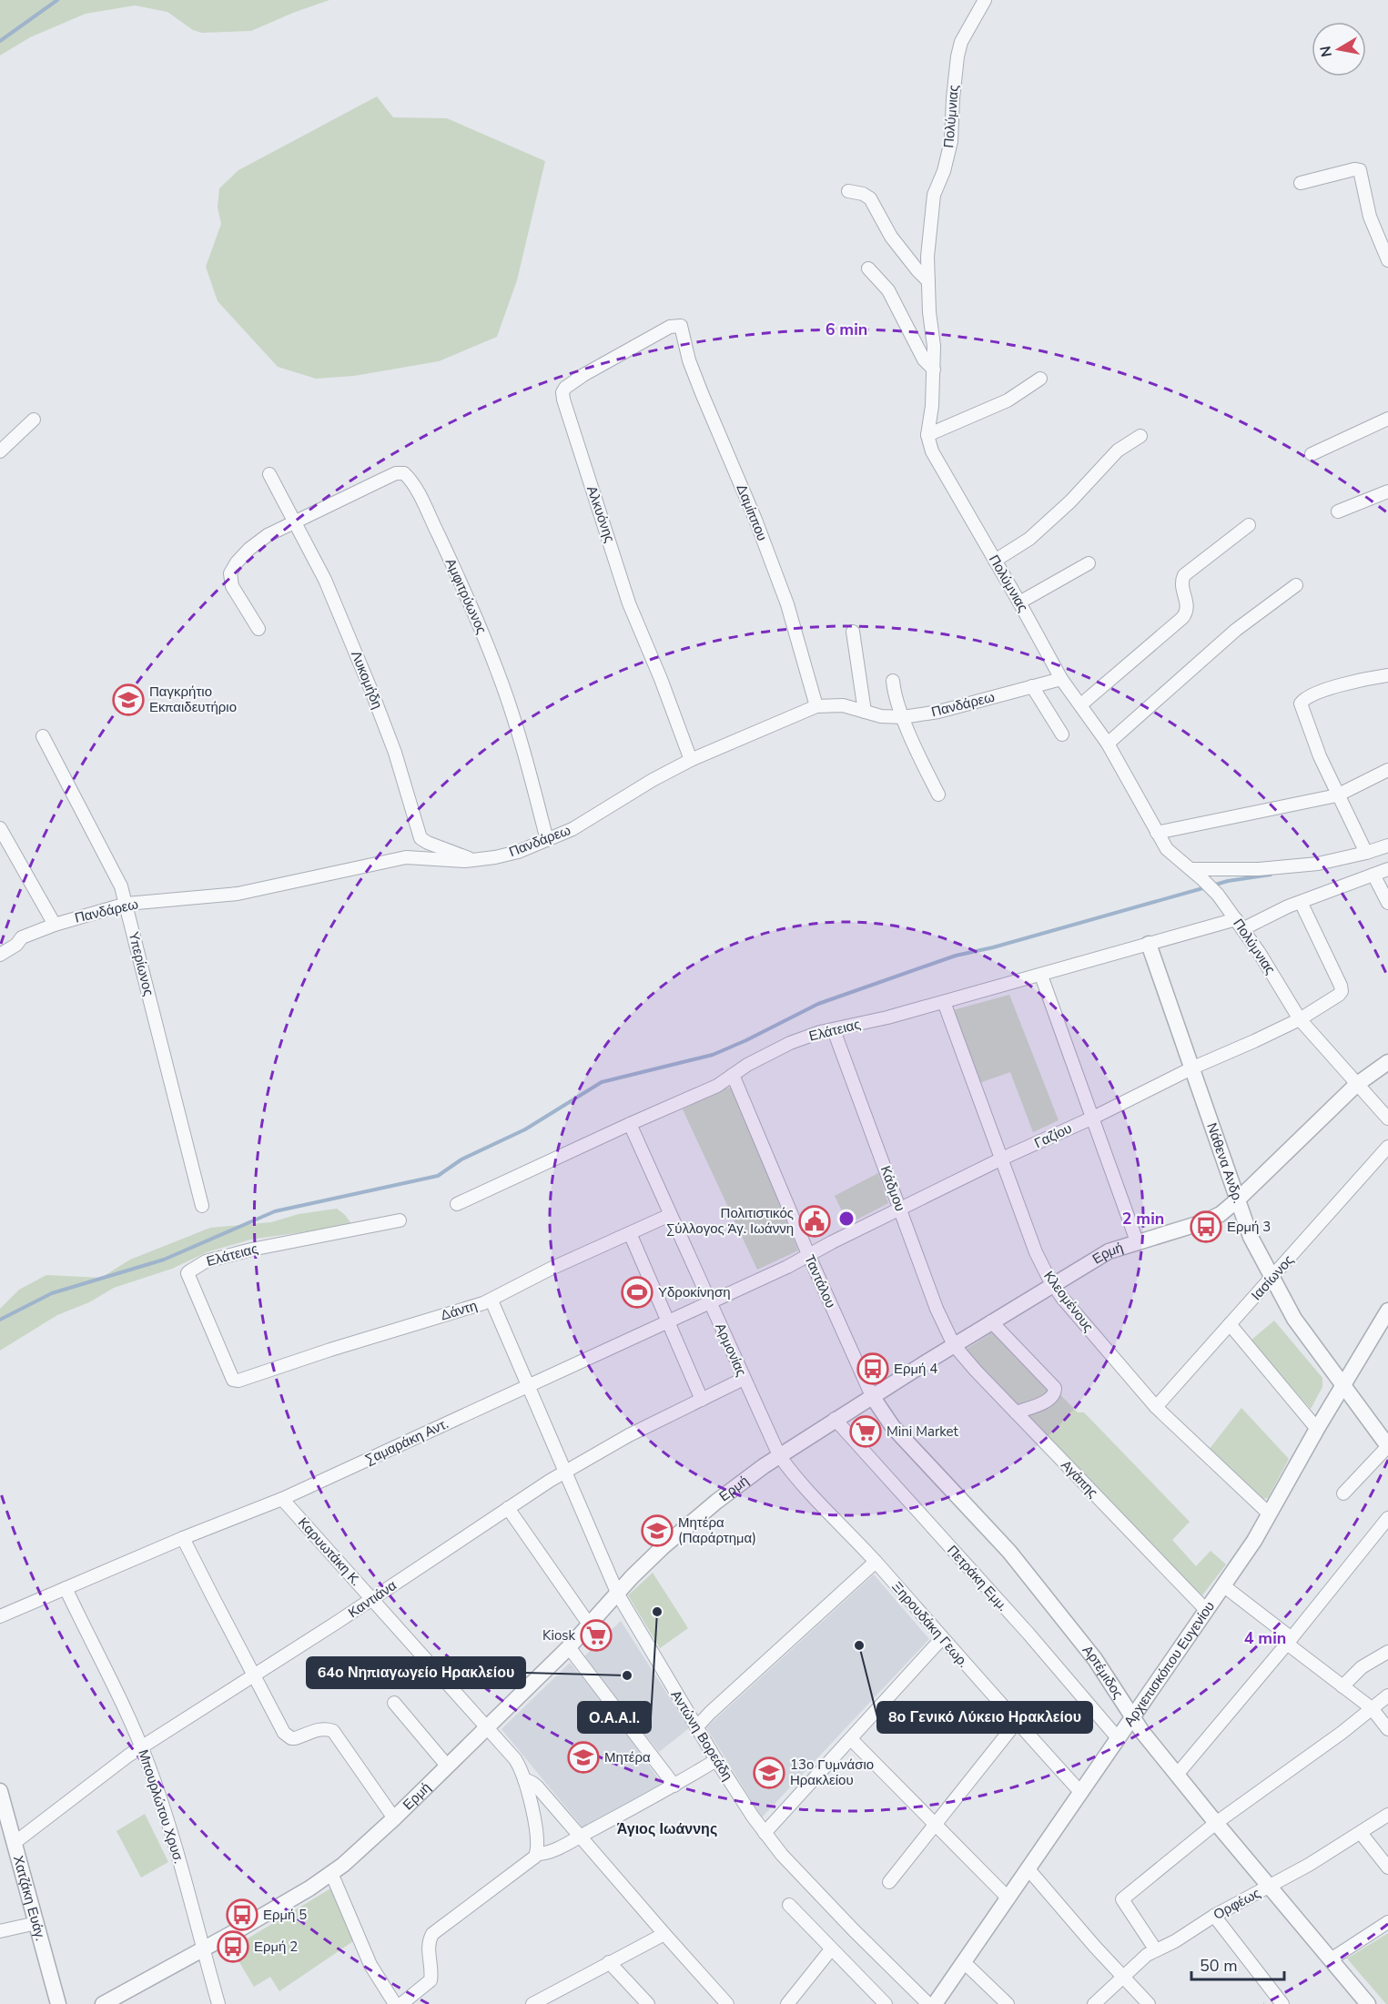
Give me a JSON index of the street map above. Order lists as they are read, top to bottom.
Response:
{
  "streets": {
    "street": [
      "Πολύμνιας",
      "Δαμίππου",
      "Αλκυόνης",
      "Αμφιτρύωνος",
      "Λυκομήδη",
      "Πανδάρεω",
      "Υπερίωνος",
      "Ελάτειας",
      "Γαζίου",
      "Νάθενα Ανδρ.",
      "Κάδμου",
      "Ερμή",
      "Ιασίωνος",
      "Ταντάλου",
      "Κλεομένους",
      "Δάντη",
      "Αρμονίας",
      "Σαμαράκη Αντ.",
      "Αγάπης",
      "Καρυωτάκη Κ.",
      "Πετράκη Εμμ.",
      "Καντιάνα",
      "Ξηρουδάκη Γεωρ.",
      "Αρχιεπισκόπου Ευγενίου",
      "Αρτέμιδος",
      "Αντώνη Βορεάδη",
      "Μπουρλώτου Χρυσ.",
      "Χατζάκη Ευάγ.",
      "Ορφέως"
    ]
  },
  "crossings": [
    ["Πολύμνιας", "Πανδάρεω"],
    ["Πολύμνιας", "Ελάτειας"],
    ["Πολύμνιας", "Γαζίου"],
    ["Πολύμνιας", "Ερμή"],
    ["Δαμίππου", "Αλκυόνης"],
    ["Δαμίππου", "Πανδάρεω"],
    ["Αλκυόνης", "Πανδάρεω"],
    ["Αμφιτρύωνος", "Λυκομήδη"],
    ["Αμφιτρύωνος", "Πανδάρεω"],
    ["Λυκομήδη", "Πανδάρεω"],
    ["Πανδάρεω", "Υπερίωνος"],
    ["Ελάτειας", "Γαζίου"],
    ["Ελάτειας", "Νάθενα Ανδρ."],
    ["Ελάτειας", "Κάδμου"],
    ["Ελάτειας", "Ταντάλου"],
    ["Ελάτειας", "Κλεομένους"],
    ["Ελάτειας", "Δάντη"],
    ["Ελάτειας", "Αρμονίας"],
    ["Γαζίου", "Νάθενα Ανδρ."],
    ["Γαζίου", "Κάδμου"],
    ["Γαζίου", "Ταντάλου"],
    ["Γαζίου", "Κλεομένους"],
    ["Γαζίου", "Σαμαράκη Αντ."],
    ["Νάθενα Ανδρ.", "Ερμή"],
    ["Νάθενα Ανδρ.", "Ιασίωνος"],
    ["Νάθενα Ανδρ.", "Αρχιεπισκόπου Ευγενίου"],
    ["Κάδμου", "Ερμή"],
    ["Κάδμου", "Αγάπης"],
    ["Ερμή", "Ταντάλου"],
    ["Ερμή", "Κλεομένους"],
    ["Ερμή", "Αρμονίας"],
    ["Ερμή", "Αγάπης"],
    ["Ερμή", "Καρυωτάκη Κ."],
    ["Ερμή", "Πετράκη Εμμ."],
    ["Ερμή", "Ξηρουδάκη Γεωρ."],
    ["Ερμή", "Αρτέμιδος"],
    ["Ερμή", "Αντώνη Βορεάδη"],
    ["Ερμή", "Μπουρλώτου Χρυσ."],
    ["Ιασίωνος", "Κλεομένους"],
    ["Ταντάλου", "Σαμαράκη Αντ."],
    ["Ταντάλου", "Αρτέμιδος"],
    ["Κλεομένους", "Αρχιεπισκόπου Ευγενίου"],
    ["Δάντη", "Αρμονίας"],
    ["Δάντη", "Αντώνη Βορεάδη"],
    ["Αρμονίας", "Σαμαράκη Αντ."],
    ["Αρμονίας", "Καντιάνα"],
    ["Αρμονίας", "Ξηρουδάκη Γεωρ."],
    ["Σαμαράκη Αντ.", "Καρυωτάκη Κ."],
    ["Σαμαράκη Αντ.", "Αντώνη Βορεάδη"],
    ["Σαμαράκη Αντ.", "Μπουρλώτου Χρυσ."],
    ["Αγάπης", "Αρχιεπισκόπου Ευγενίου"],
    ["Καρυωτάκη Κ.", "Καντιάνα"],
    ["Πετράκη Εμμ.", "Αρχιεπισκόπου Ευγενίου"],
    ["Καντιάνα", "Αντώνη Βορεάδη"],
    ["Καντιάνα", "Μπουρλώτου Χρυσ."],
    ["Καντιάνα", "Χατζάκη Ευάγ."],
    ["Ξηρουδάκη Γεωρ.", "Αρχιεπισκόπου Ευγενίου"],
    ["Αρχιεπισκόπου Ευγενίου", "Αρτέμιδος"],
    ["Αρτέμιδος", "Ορφέως"]
  ],
  "districts": ["Άγιος Ιωάννης"],
  "places": {
    "school or university": [
      "Παγκρήτιο Εκπαιδευτήριο",
      "Μητέρα (Παράρτημα)",
      "Μητέρα",
      "13o Γυμνάσιο Ηρακλείου"
    ],
    "public building": ["Πολιτιστικός Σύλλογος Άγ. Ιωάννη"],
    "bus stop": [
      "Ερμή 3",
      "Ερμή 4",
      "Ερμή 5",
      "Ερμή 2"
    ],
    "sports": ["Υδροκίνηση"],
    "supermarket": ["Mini Market", "Kiosk"],
    "other": ["Ο.Α.Α.Ι.", "8ο Γενικό Λύκειο Ηρακλείου", "64ο Νηπιαγωγείο Ηρακλείου"]
  },
  "scale_bar": "50 m",
  "north": "left",
  "rings": ["6 min", "2 min", "4 min"]
}
